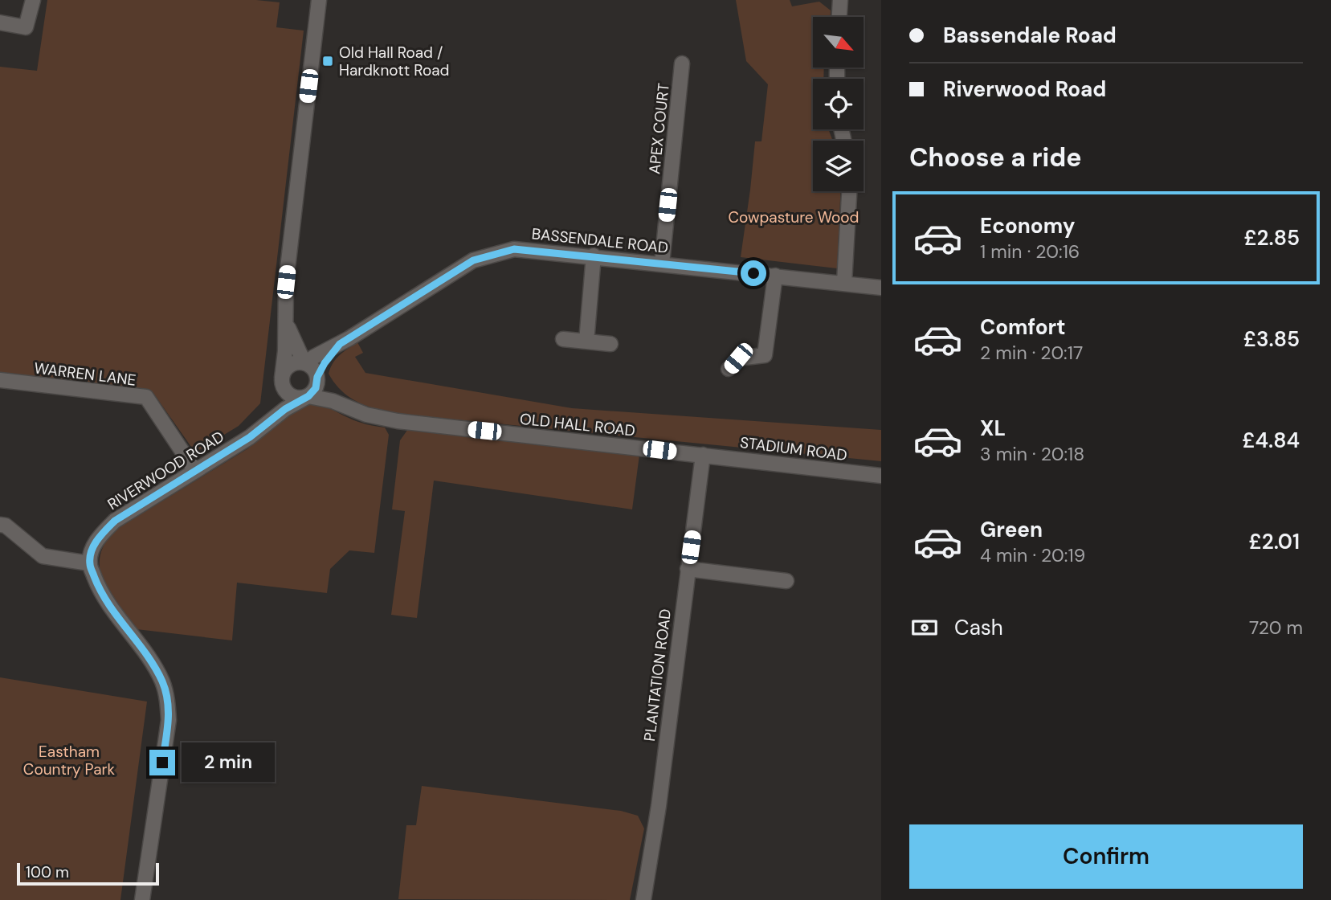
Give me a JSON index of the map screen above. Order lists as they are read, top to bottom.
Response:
{
  "streets": {
    "street": [
      "APEX COURT",
      "BASSENDALE ROAD",
      "WARREN LANE",
      "OLD HALL ROAD",
      "STADIUM ROAD",
      "RIVERWOOD ROAD",
      "PLANTATION ROAD"
    ]
  },
  "crossings": [
    ["APEX COURT", "BASSENDALE ROAD"],
    ["BASSENDALE ROAD", "OLD HALL ROAD"],
    ["BASSENDALE ROAD", "RIVERWOOD ROAD"],
    ["WARREN LANE", "RIVERWOOD ROAD"],
    ["OLD HALL ROAD", "STADIUM ROAD"],
    ["OLD HALL ROAD", "RIVERWOOD ROAD"],
    ["OLD HALL ROAD", "PLANTATION ROAD"],
    ["STADIUM ROAD", "PLANTATION ROAD"]
  ],
  "parks": ["Cowpasture Wood", "Eastham Country Park"],
  "places": {
    "transit": ["Old Hall Road / Hardknott Road"]
  },
  "scale_bar": "100 m",
  "north": "bottom right",
  "page": {
    "banner": ["Bassendale Road", "Riverwood Road"],
    "heading": "Choose a ride",
    "list": [
      {
        "name": "Economy",
        "note": "1 min · 20:16",
        "value": "£2.85"
      },
      {
        "name": "Comfort",
        "note": "2 min · 20:17",
        "value": "£3.85"
      },
      {
        "name": "XL",
        "note": "3 min · 20:18",
        "value": "£4.84"
      },
      {
        "name": "Green",
        "note": "4 min · 20:19",
        "value": "£2.01"
      }
    ],
    "pay": ["Cash", "720 m"],
    "bubble": "2 min",
    "buttons": "Confirm",
    "scale": "100 m"
  }
}
